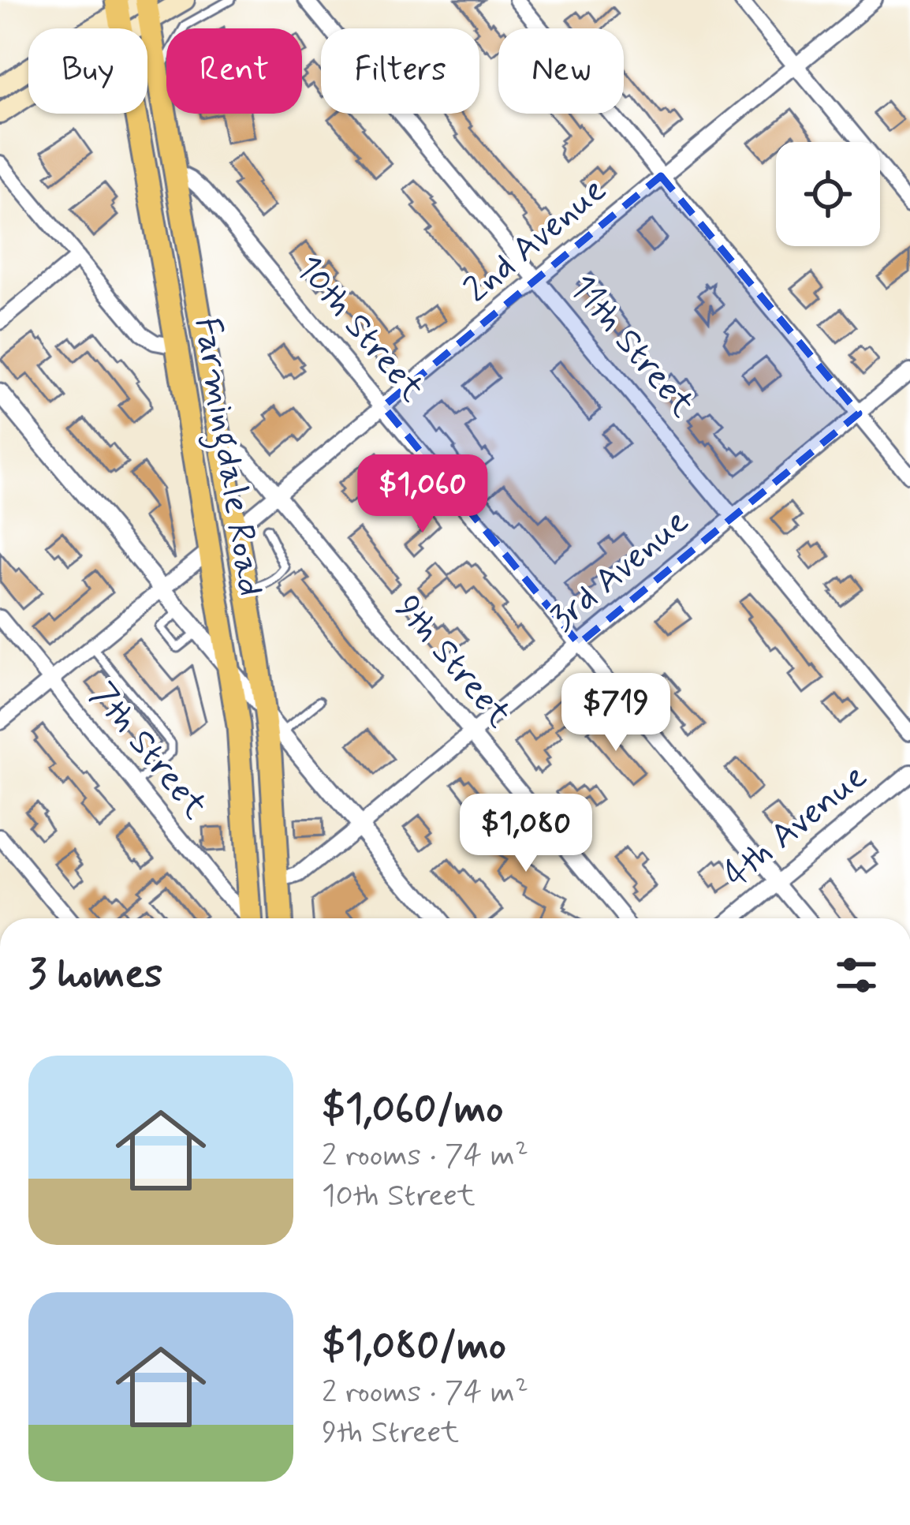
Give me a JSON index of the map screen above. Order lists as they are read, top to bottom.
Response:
{
  "streets": {
    "main road": ["Farmingdale Road"],
    "street": [
      "2nd Avenue",
      "10th Street",
      "11th Street",
      "3rd Avenue",
      "9th Street",
      "7th Street",
      "4th Avenue"
    ]
  },
  "crossings": [
    ["2nd Avenue", "10th Street"],
    ["2nd Avenue", "11th Street"],
    ["2nd Avenue", "Farmingdale Road"],
    ["2nd Avenue", "9th Street"],
    ["10th Street", "Farmingdale Road"],
    ["10th Street", "3rd Avenue"],
    ["10th Street", "4th Avenue"],
    ["11th Street", "3rd Avenue"],
    ["Farmingdale Road", "3rd Avenue"],
    ["Farmingdale Road", "9th Street"],
    ["3rd Avenue", "9th Street"]
  ],
  "page": {
    "chip": [
      "Buy",
      "Rent",
      "Filters",
      "New"
    ],
    "price": ["$1,060", "$719", "$1,080"],
    "heading": "3 homes",
    "list": [
      {
        "name": "$1,060/mo",
        "note": "2 rooms · 74 m² · 10th Street"
      },
      {
        "name": "$1,080/mo",
        "note": "2 rooms · 74 m² · 9th Street"
      }
    ]
  }
}
